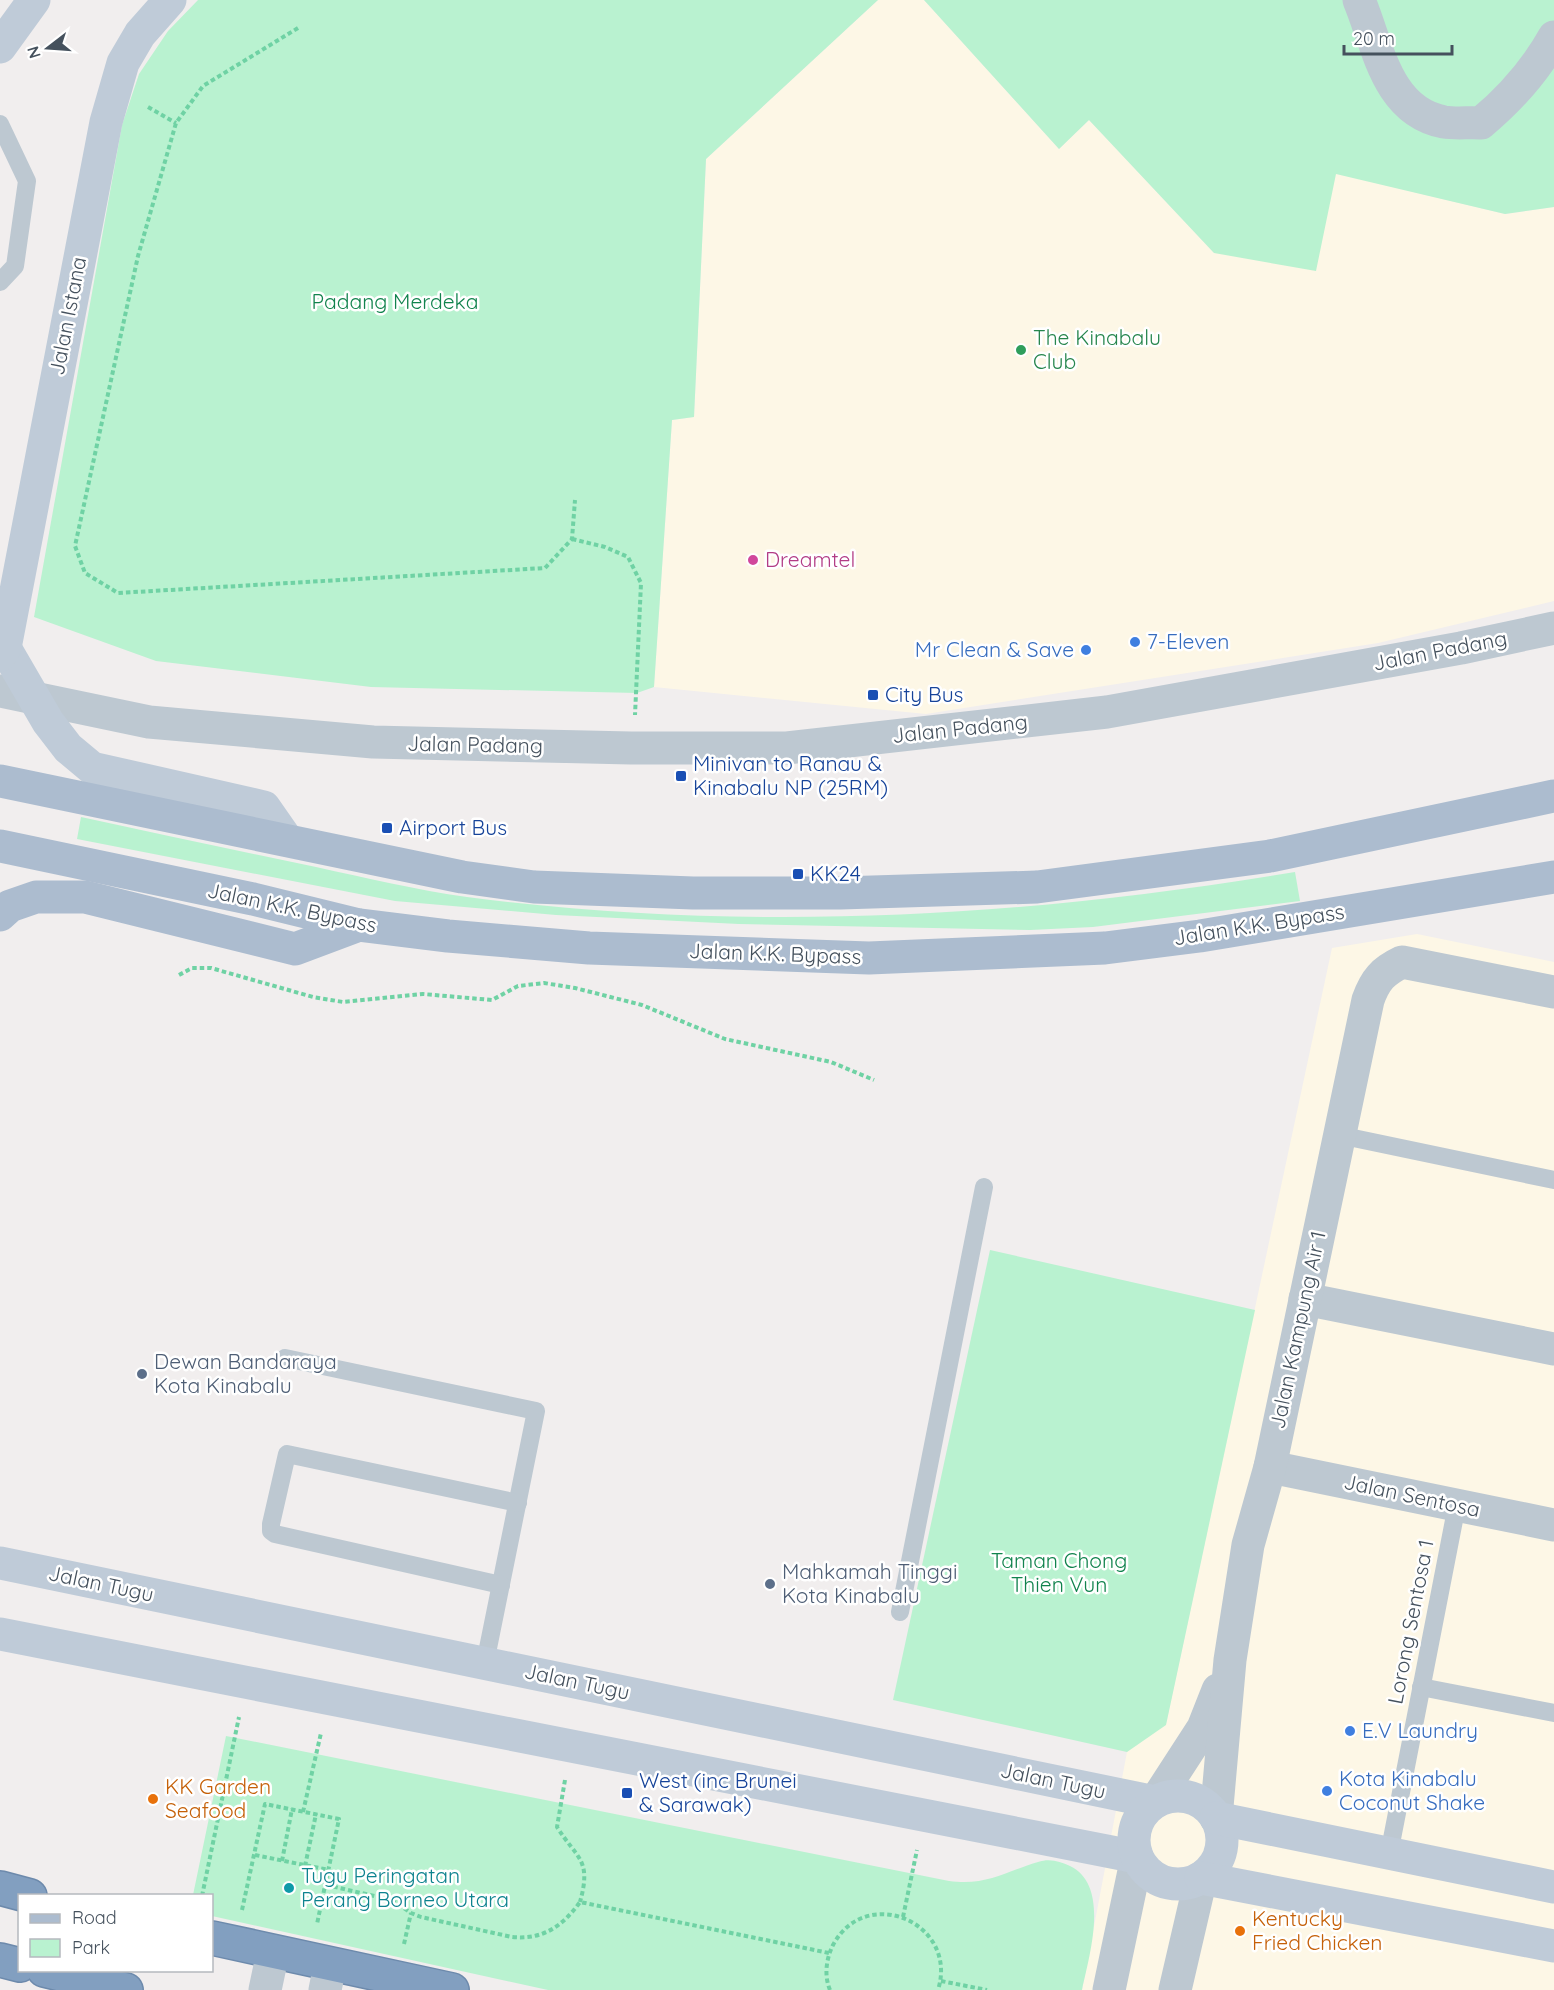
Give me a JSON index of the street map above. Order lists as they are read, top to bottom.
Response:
{
  "streets": {
    "main road": ["Jalan K.K. Bypass"],
    "street": [
      "Jalan Istana",
      "Jalan Padang",
      "Jalan Kampung Air 1",
      "Jalan Sentosa",
      "Jalan Tugu"
    ],
    "lane": ["Lorong Sentosa 1"]
  },
  "crossings": [
    ["Jalan Kampung Air 1", "Jalan Sentosa"],
    ["Jalan Kampung Air 1", "Jalan Tugu"],
    ["Jalan Sentosa", "Lorong Sentosa 1"]
  ],
  "parks": ["Padang Merdeka", "Taman Chong Thien Vun"],
  "places": {
    "other": [
      "The Kinabalu Club",
      "Dreamtel",
      "7-Eleven",
      "Mr Clean & Save",
      "Dewan Bandaraya Kota Kinabalu",
      "Mahkamah Tinggi Kota Kinabalu",
      "E.V Laundry",
      "Kota Kinabalu Coconut Shake",
      "KK Garden Seafood",
      "Tugu Peringatan Perang Borneo Utara",
      "Kentucky Fried Chicken"
    ],
    "transit": [
      "City Bus",
      "Minivan to Ranau & Kinabalu NP (25RM)",
      "Airport Bus",
      "KK24",
      "West (inc Brunei & Sarawak)"
    ]
  },
  "legend": ["Road", "Park"],
  "scale_bar": "20 m",
  "north": "left"
}
